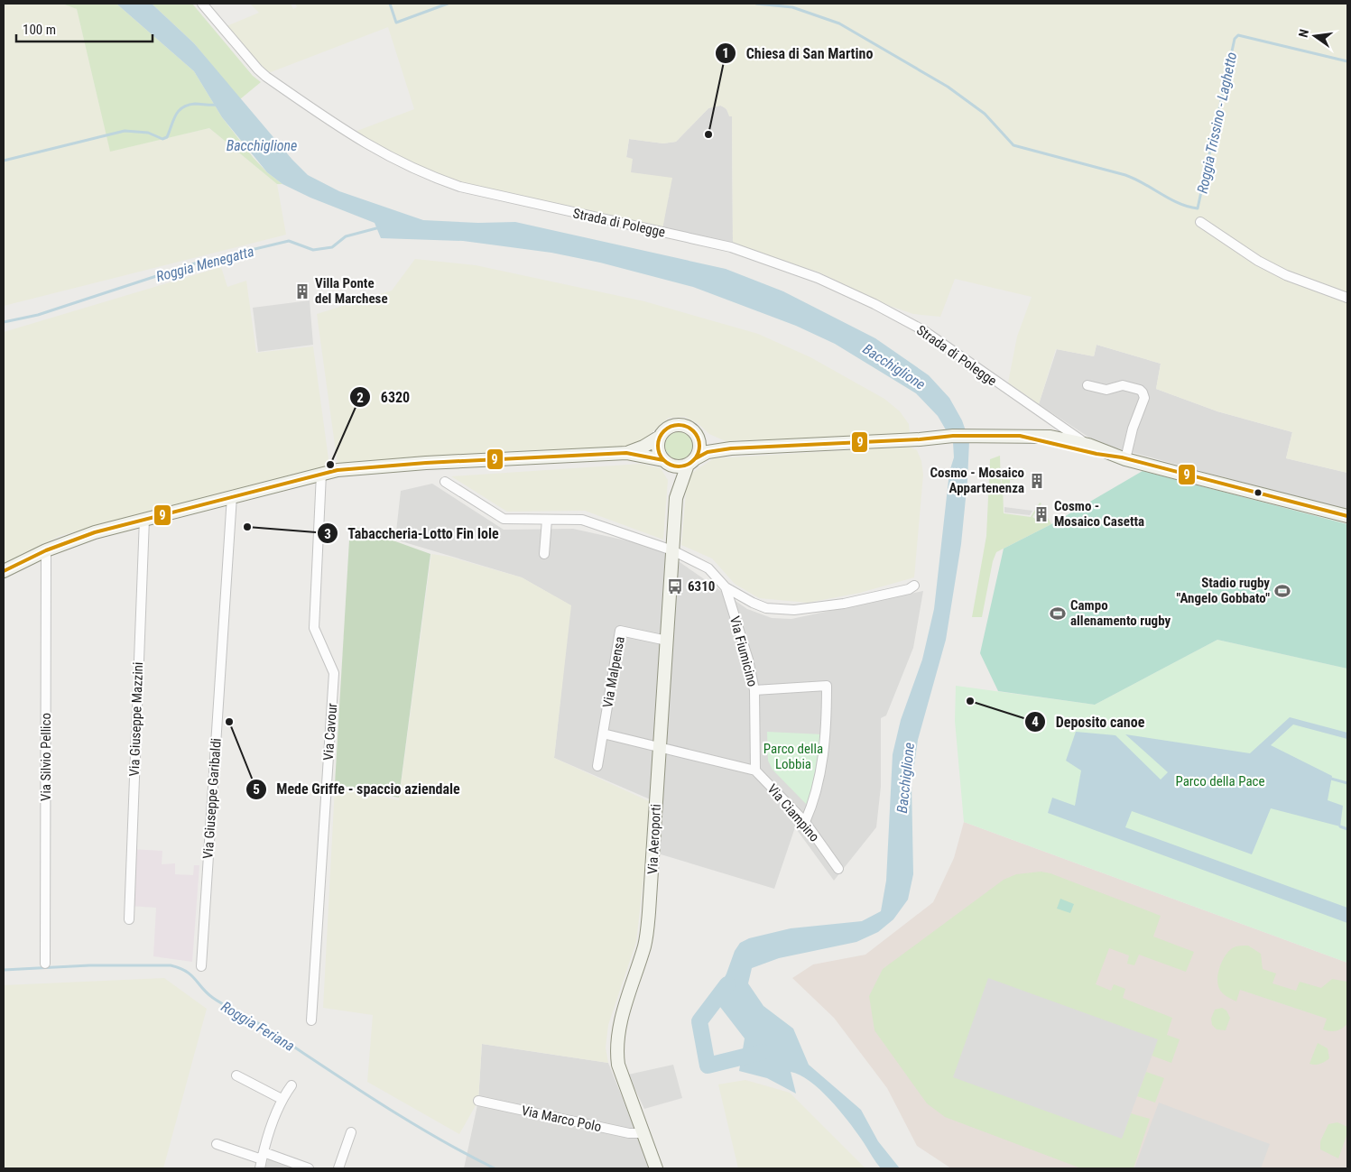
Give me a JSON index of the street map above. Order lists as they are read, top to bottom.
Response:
{
  "streets": {
    "main road": ["Via Aeroporti"],
    "street": [
      "Strada di Polegge",
      "Via Fiumicino",
      "Via Malpensa",
      "Via Giuseppe Mazzini",
      "Via Cavour",
      "Via Silvio Pellico",
      "Via Giuseppe Garibaldi",
      "Via Ciampino",
      "Via Marco Polo"
    ]
  },
  "crossings": [
    ["Via Fiumicino", "Via Ciampino"],
    ["Via Malpensa", "Via Aeroporti"],
    ["Via Aeroporti", "Via Marco Polo"]
  ],
  "water": [
    "Roggia Trissino - Laghetto",
    "Bacchiglione",
    "Roggia Menegatta",
    "Roggia Feriana"
  ],
  "parks": ["Parco della Lobbia", "Parco della Pace"],
  "places": {
    "other": [
      "Chiesa di San Martino",
      "6320",
      "Tabaccheria-Lotto Fin Iole",
      "Deposito canoe",
      "Mede Griffe - spaccio aziendale"
    ],
    "building": ["Villa Ponte del Marchese", "Cosmo - Mosaico Appartenenza", "Cosmo - Mosaico Casetta"],
    "bus stop": ["6310"],
    "sports": ["Stadio rugby \"Angelo Gobbato\"", "Campo allenamento rugby"]
  },
  "lines": ["transit line 9"],
  "scale_bar": "100 m",
  "north": "left"
}
